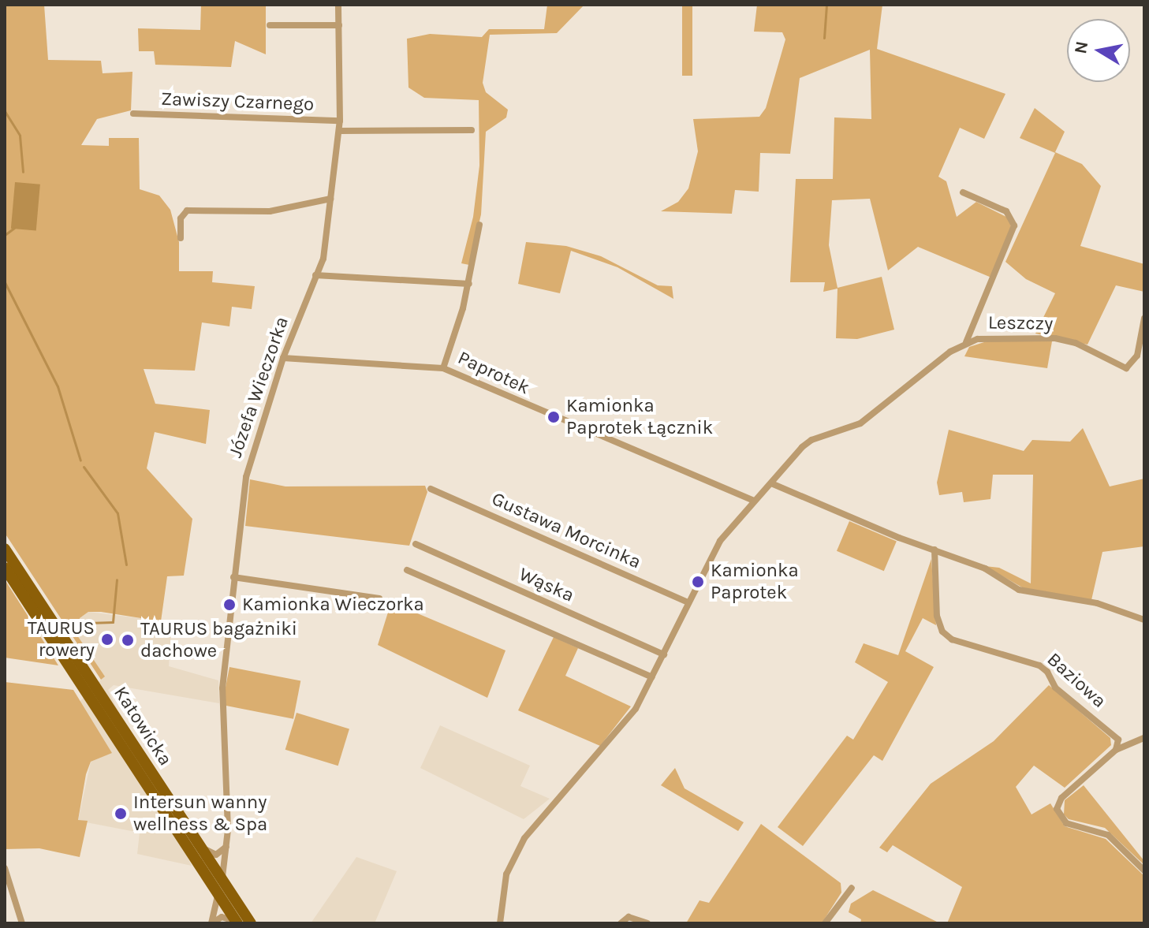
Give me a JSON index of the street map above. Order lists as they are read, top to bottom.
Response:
{
  "streets": {
    "main road": ["Katowicka"],
    "street": [
      "Zawiszy Czarnego",
      "Leszczy",
      "Paprotek",
      "Józefa Wieczorka",
      "Gustawa Morcinka",
      "Wąska",
      "Baziowa"
    ]
  },
  "crossings": [
    ["Zawiszy Czarnego", "Józefa Wieczorka"],
    ["Józefa Wieczorka", "Katowicka"]
  ],
  "places": [
    "Kamionka Paprotek Łącznik",
    "Kamionka Paprotek",
    "Kamionka Wieczorka",
    "TAURUS rowery",
    "TAURUS bagażniki dachowe",
    "Intersun wanny wellness & Spa"
  ],
  "north": "left"
}
